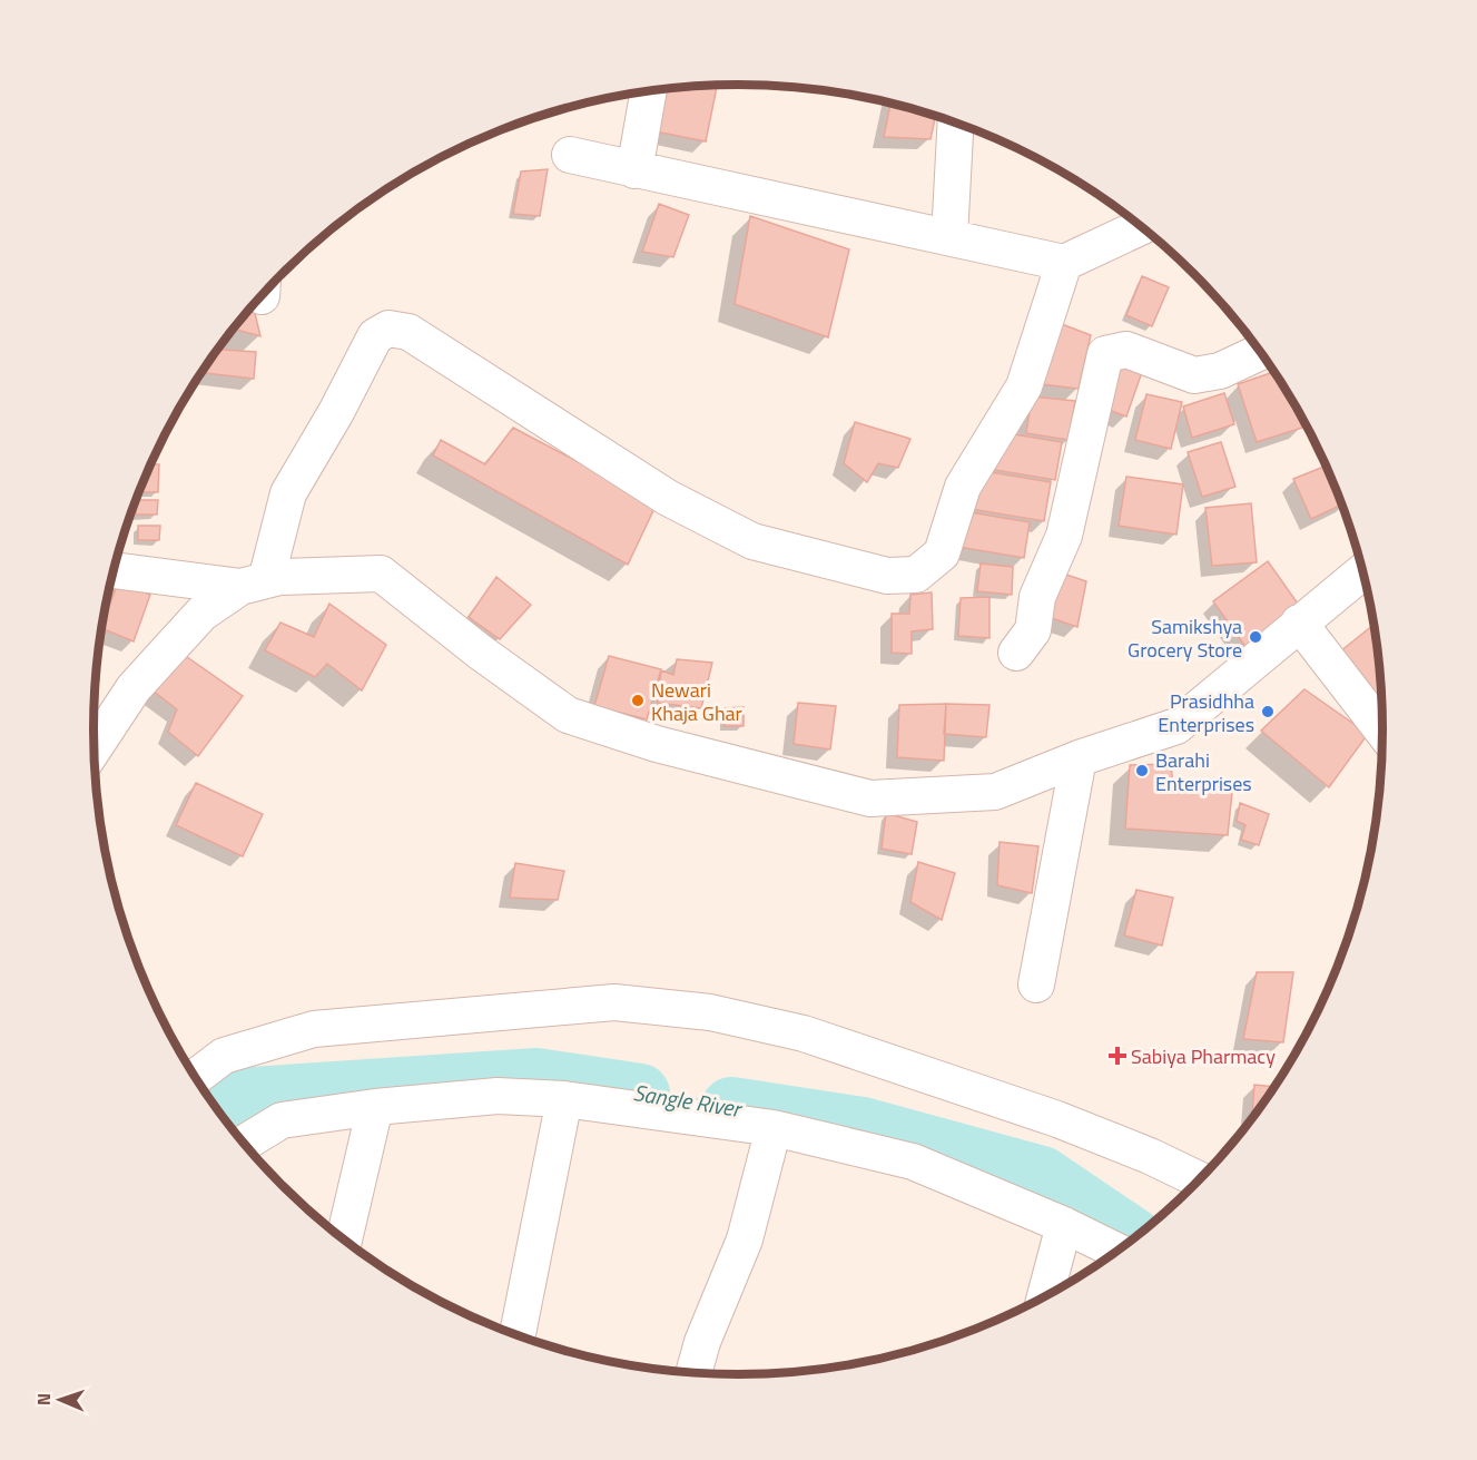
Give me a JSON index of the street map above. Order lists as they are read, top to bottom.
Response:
{
  "water": ["Sangle River"],
  "places": {
    "other": [
      "Samikshya Grocery Store",
      "Newari Khaja Ghar",
      "Prasidhha Enterprises",
      "Barahi Enterprises"
    ],
    "health": ["Sabiya Pharmacy"]
  },
  "north": "left"
}
